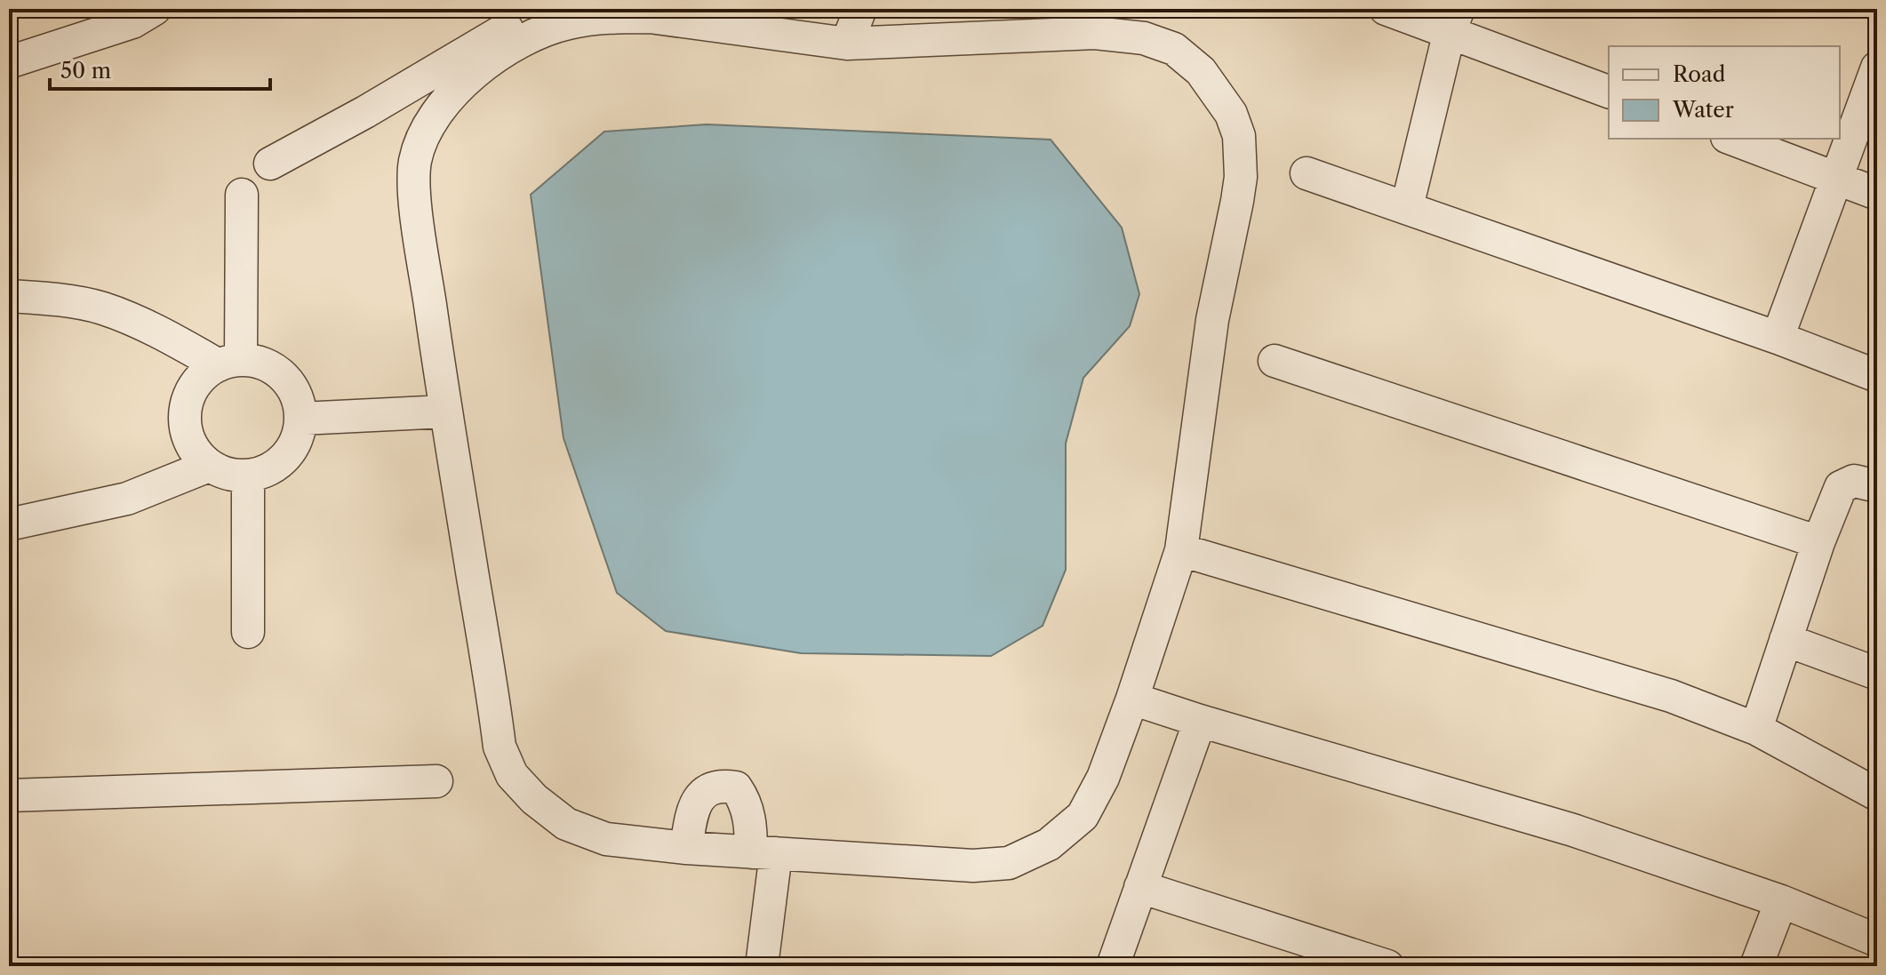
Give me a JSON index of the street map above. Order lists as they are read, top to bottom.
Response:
{
  "legend": ["Road", "Water"],
  "scale_bar": "50 m"
}
